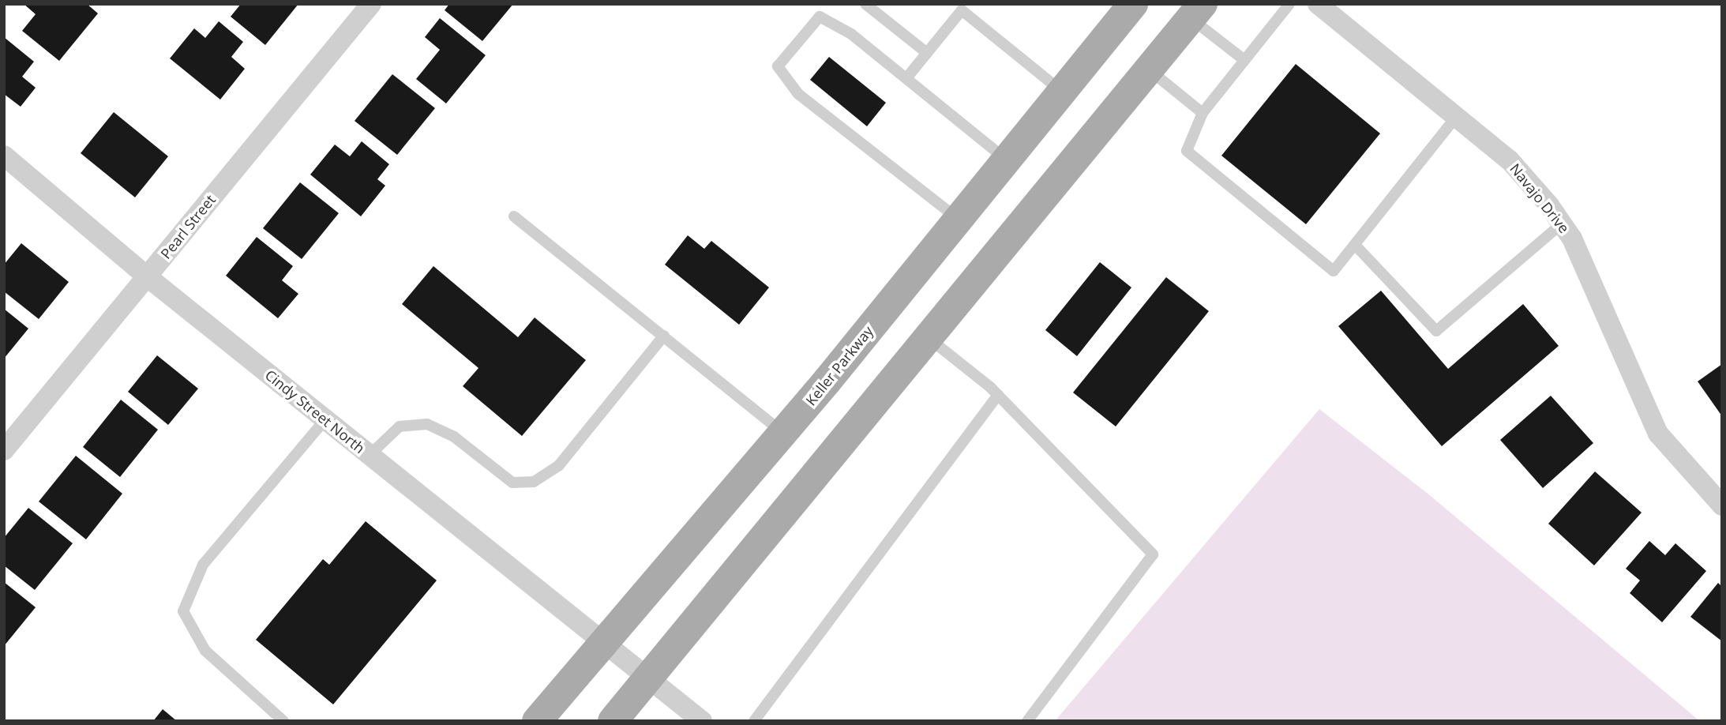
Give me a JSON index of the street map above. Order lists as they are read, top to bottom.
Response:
{
  "streets": {
    "main road": ["Keller Parkway"],
    "street": ["Navajo Drive", "Pearl Street", "Cindy Street North"]
  },
  "crossings": [
    ["Pearl Street", "Cindy Street North"],
    ["Keller Parkway", "Cindy Street North"]
  ]
}
